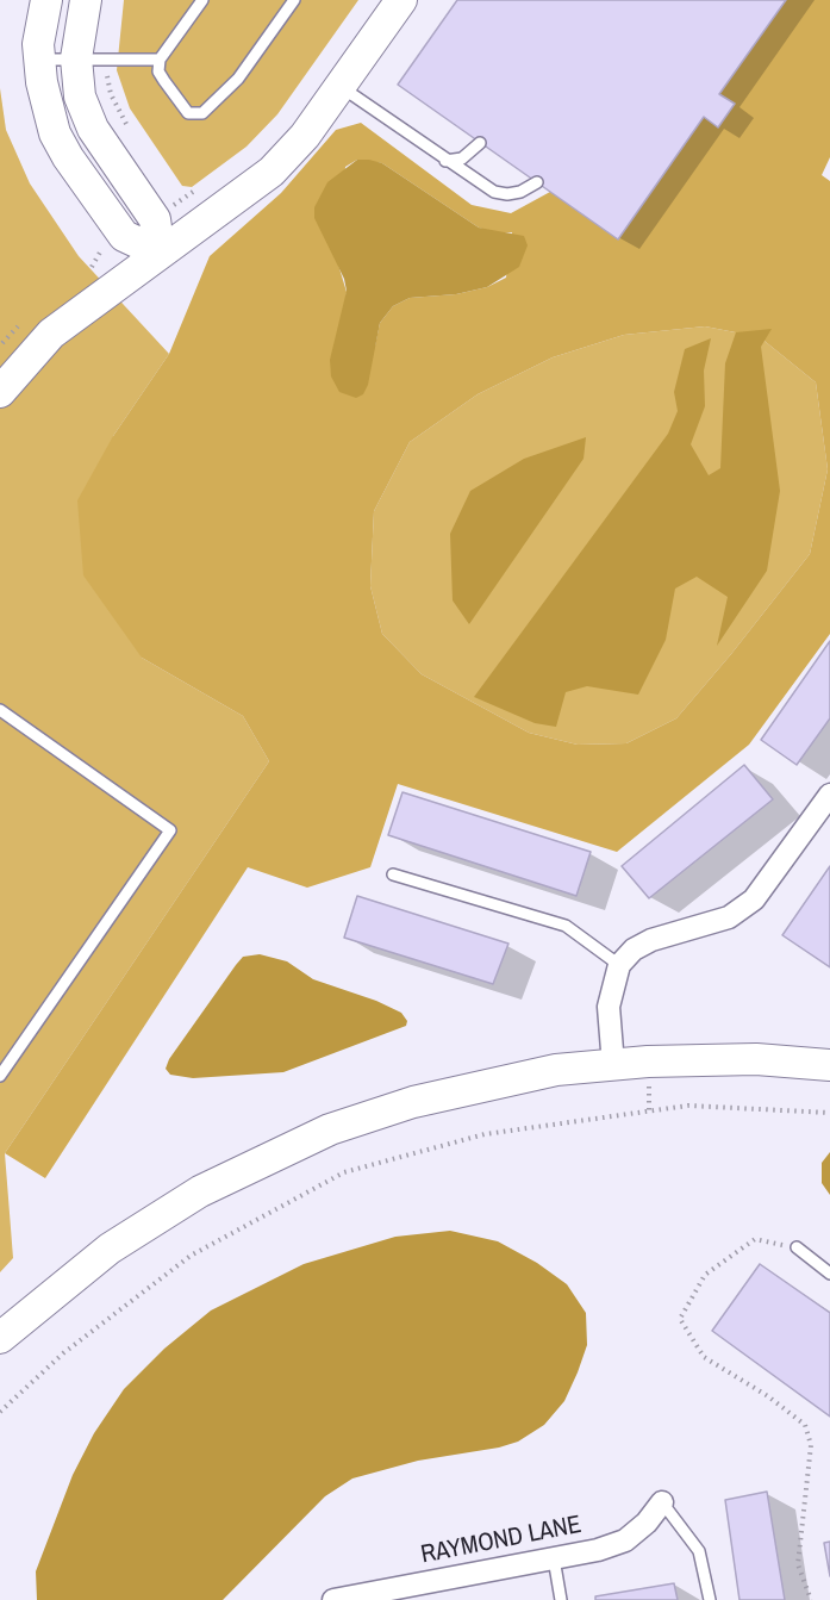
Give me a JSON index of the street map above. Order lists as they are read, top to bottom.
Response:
{
  "streets": {
    "street": ["RAYMOND LANE"]
  }
}
